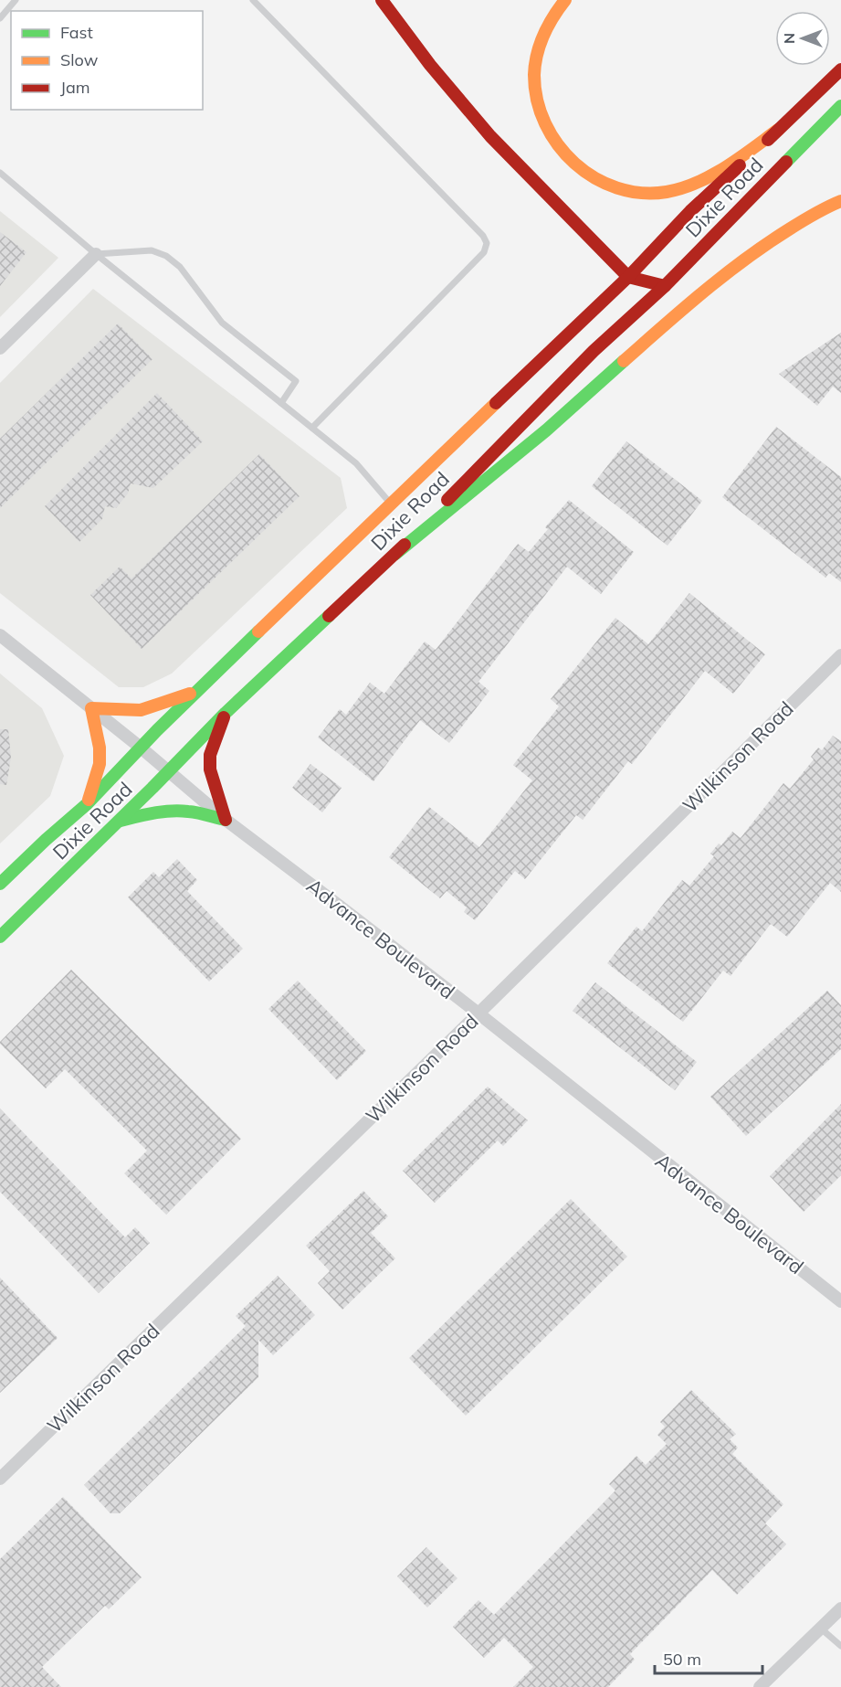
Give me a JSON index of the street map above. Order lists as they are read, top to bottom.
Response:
{
  "streets": {
    "main road": ["Dixie Road"],
    "street": ["Wilkinson Road", "Advance Boulevard"]
  },
  "crossings": [
    ["Dixie Road", "Advance Boulevard"],
    ["Wilkinson Road", "Advance Boulevard"]
  ],
  "legend": ["Fast", "Slow", "Jam"],
  "scale_bar": "50 m",
  "north": "left"
}
